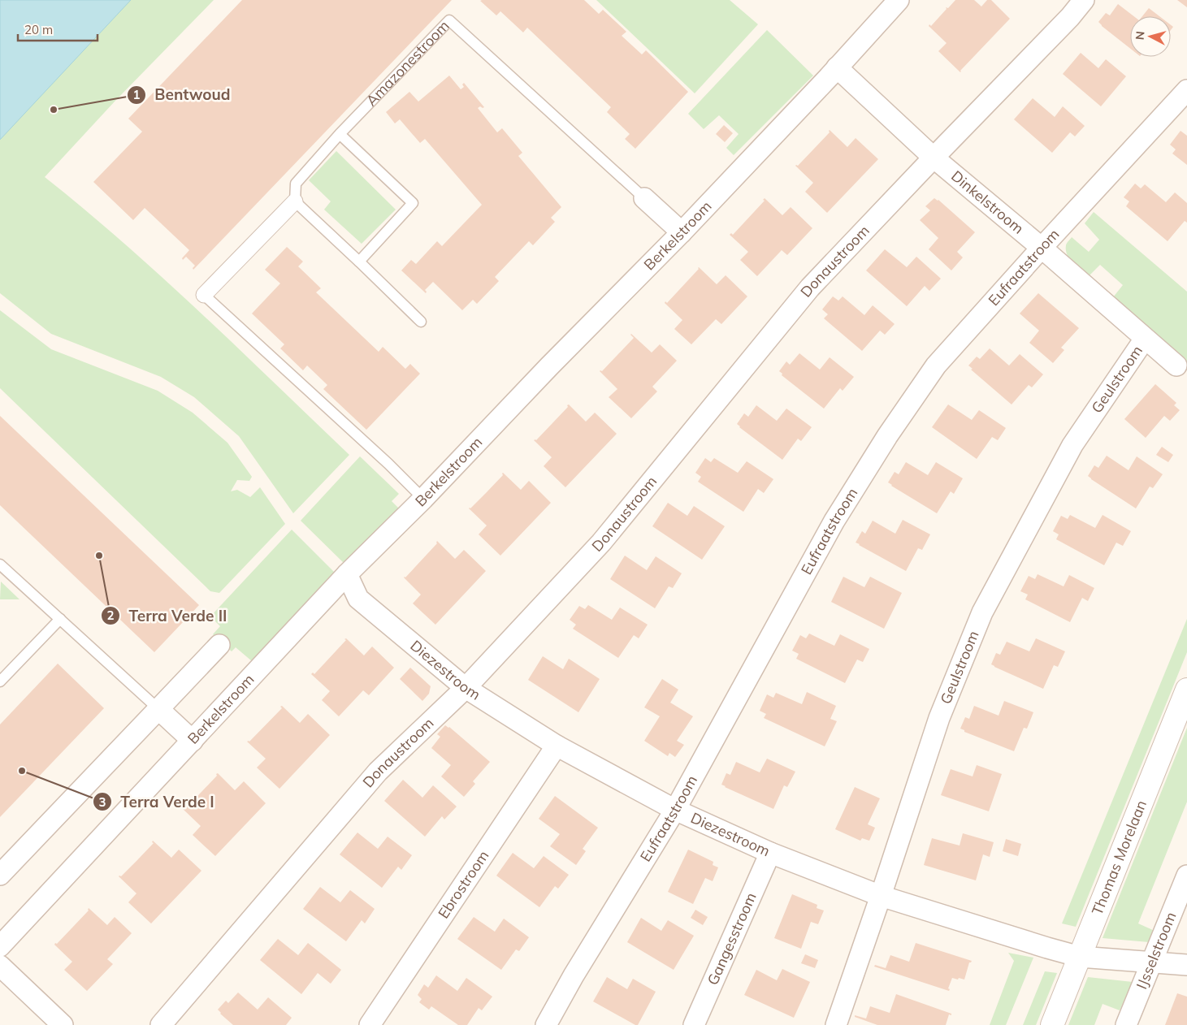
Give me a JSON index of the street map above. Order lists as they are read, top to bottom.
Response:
{
  "streets": {
    "street": [
      "Amazonestroom",
      "Dinkelstroom",
      "Berkelstroom",
      "Donaustroom",
      "Eufraatstroom",
      "Geulstroom",
      "Diezestroom",
      "Thomas Morelaan",
      "Ebrostroom",
      "Gangesstroom",
      "IJsselstroom"
    ]
  },
  "crossings": [
    ["Amazonestroom", "Berkelstroom"],
    ["Dinkelstroom", "Berkelstroom"],
    ["Dinkelstroom", "Donaustroom"],
    ["Dinkelstroom", "Eufraatstroom"],
    ["Dinkelstroom", "Geulstroom"],
    ["Berkelstroom", "Diezestroom"],
    ["Donaustroom", "Diezestroom"],
    ["Eufraatstroom", "Diezestroom"],
    ["Geulstroom", "Diezestroom"],
    ["Diezestroom", "Thomas Morelaan"],
    ["Diezestroom", "Ebrostroom"],
    ["Diezestroom", "Gangesstroom"],
    ["Diezestroom", "IJsselstroom"]
  ],
  "places": ["Bentwoud", "Terra Verde II", "Terra Verde I"],
  "scale_bar": "20 m",
  "north": "left"
}
